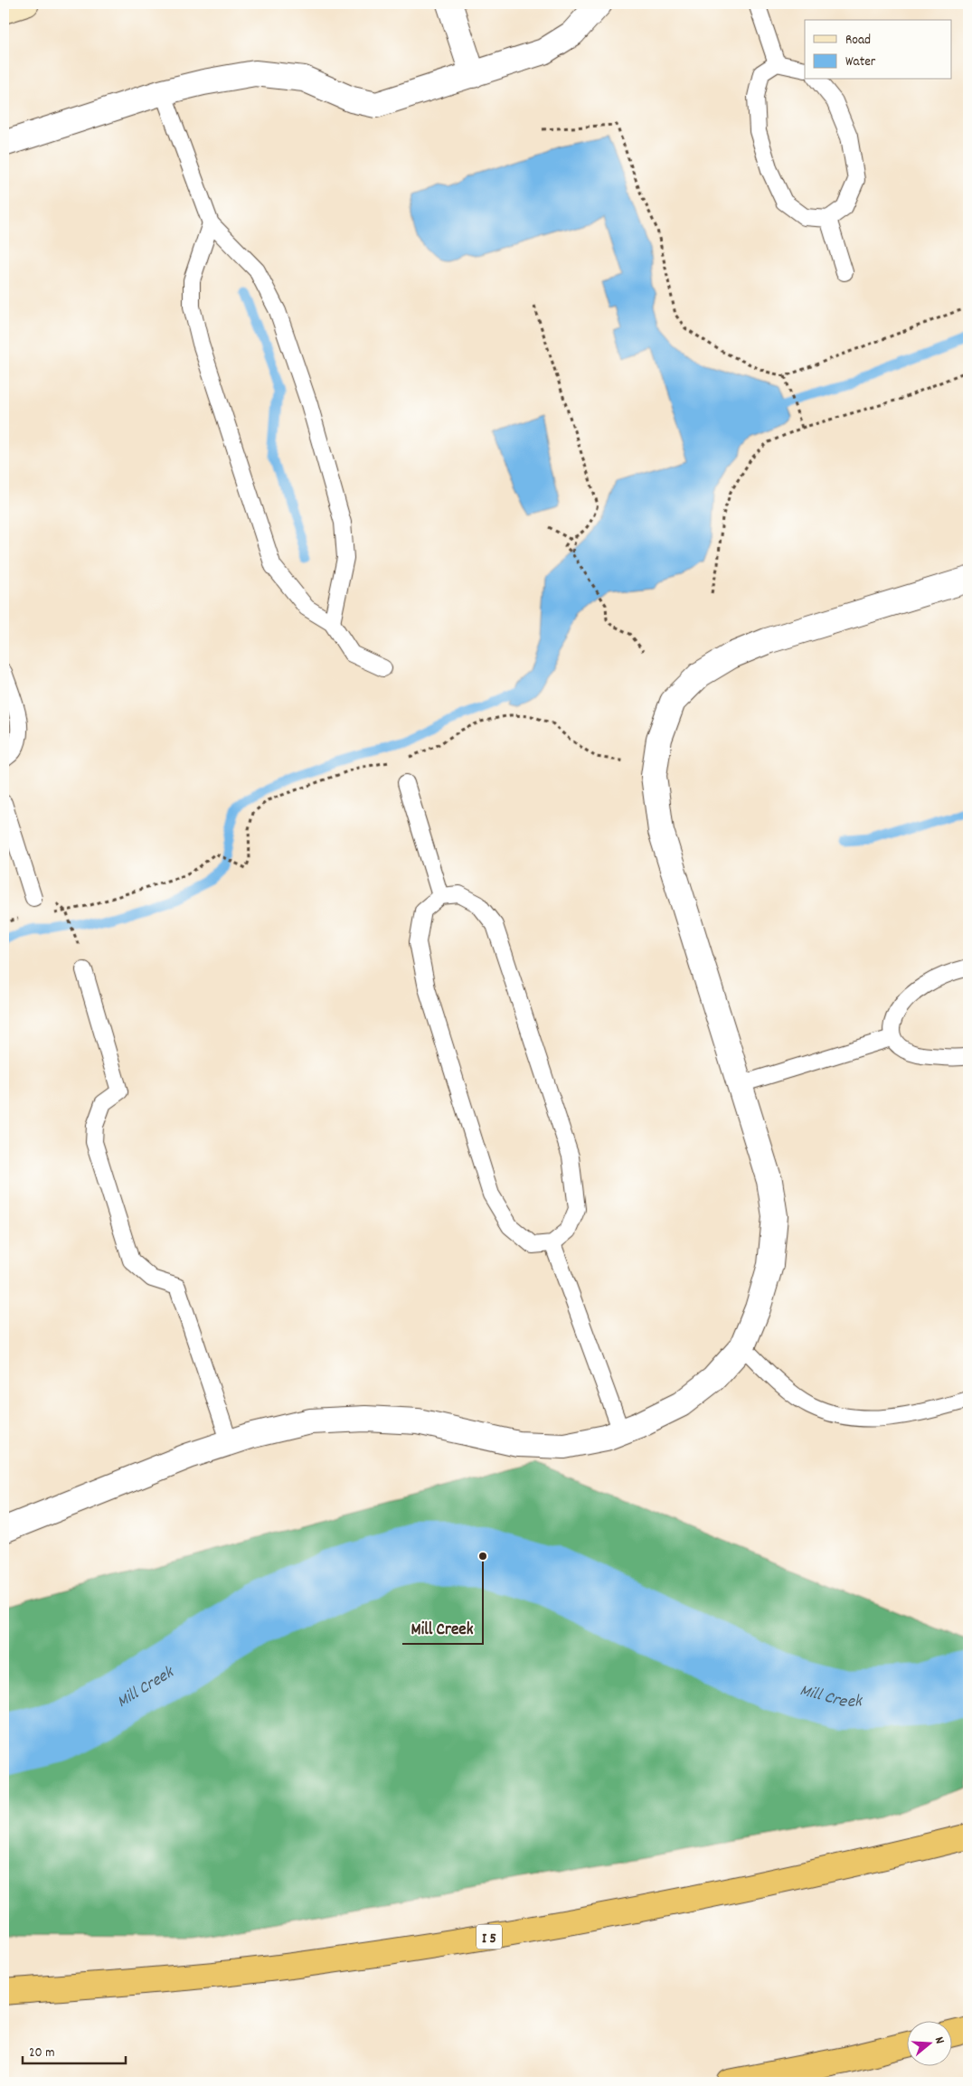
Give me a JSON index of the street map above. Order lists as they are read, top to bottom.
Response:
{
  "streets": {
    "highway": ["I 5"]
  },
  "water": ["Mill Creek"],
  "places": ["Mill Creek"],
  "legend": ["Road", "Water"],
  "scale_bar": "20 m",
  "north": "right"
}
